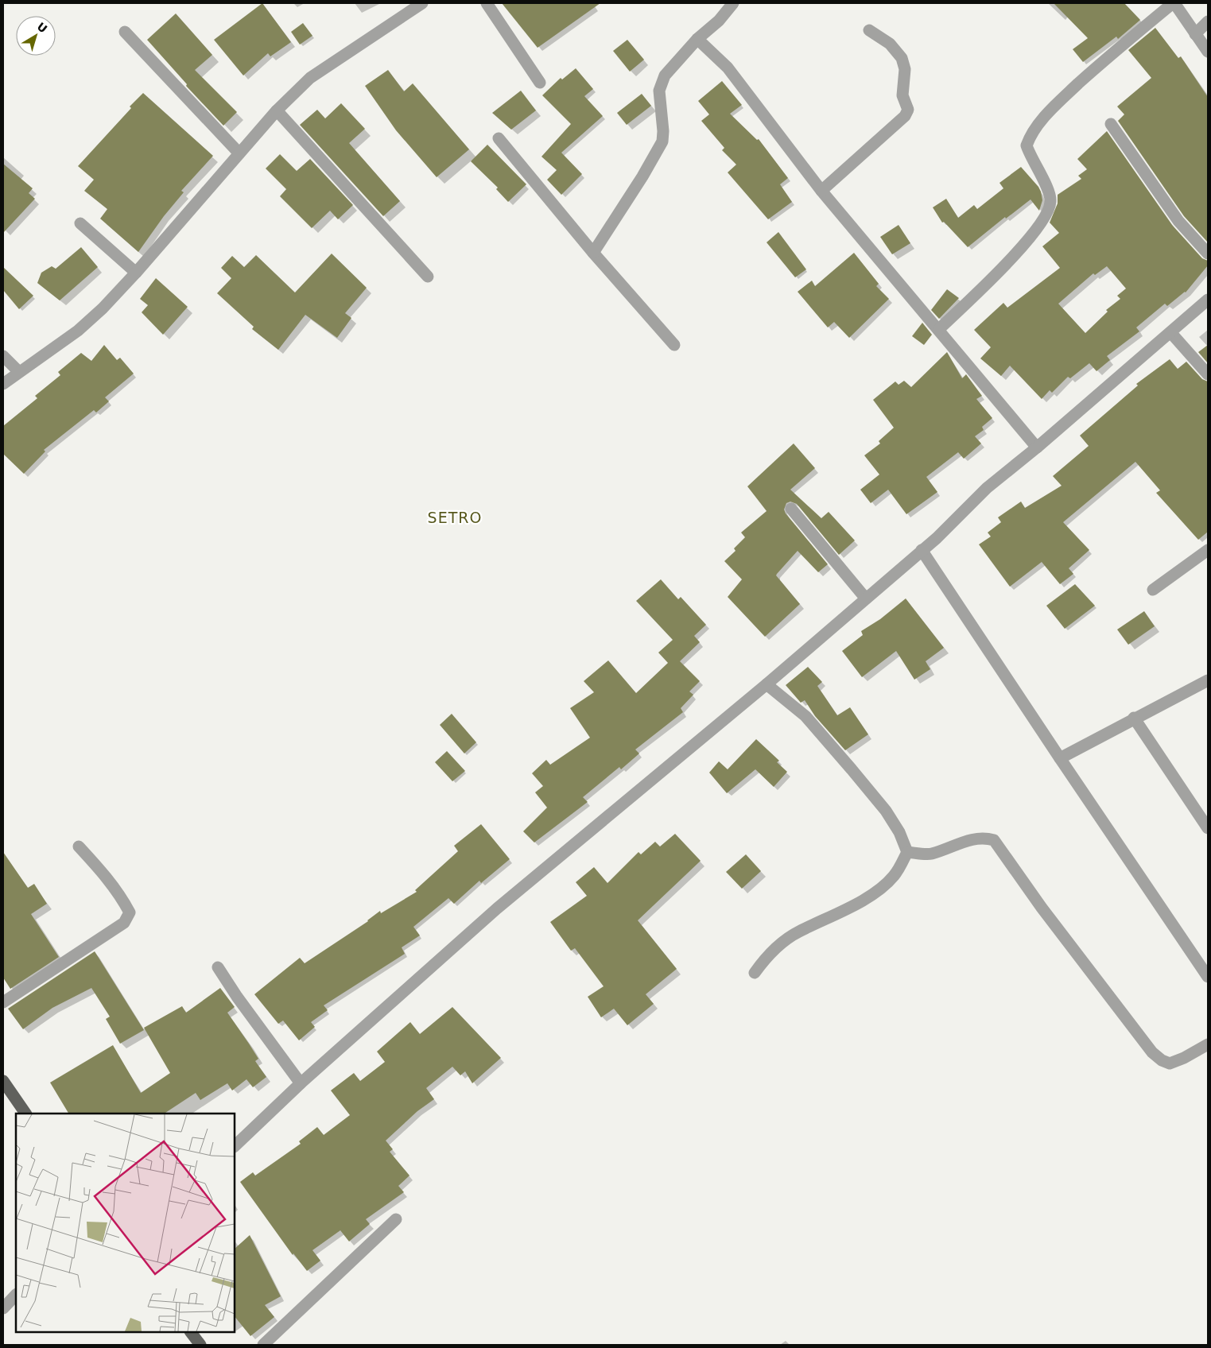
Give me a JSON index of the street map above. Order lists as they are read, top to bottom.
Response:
{
  "districts": ["SETRO"],
  "north": "top right"
}
